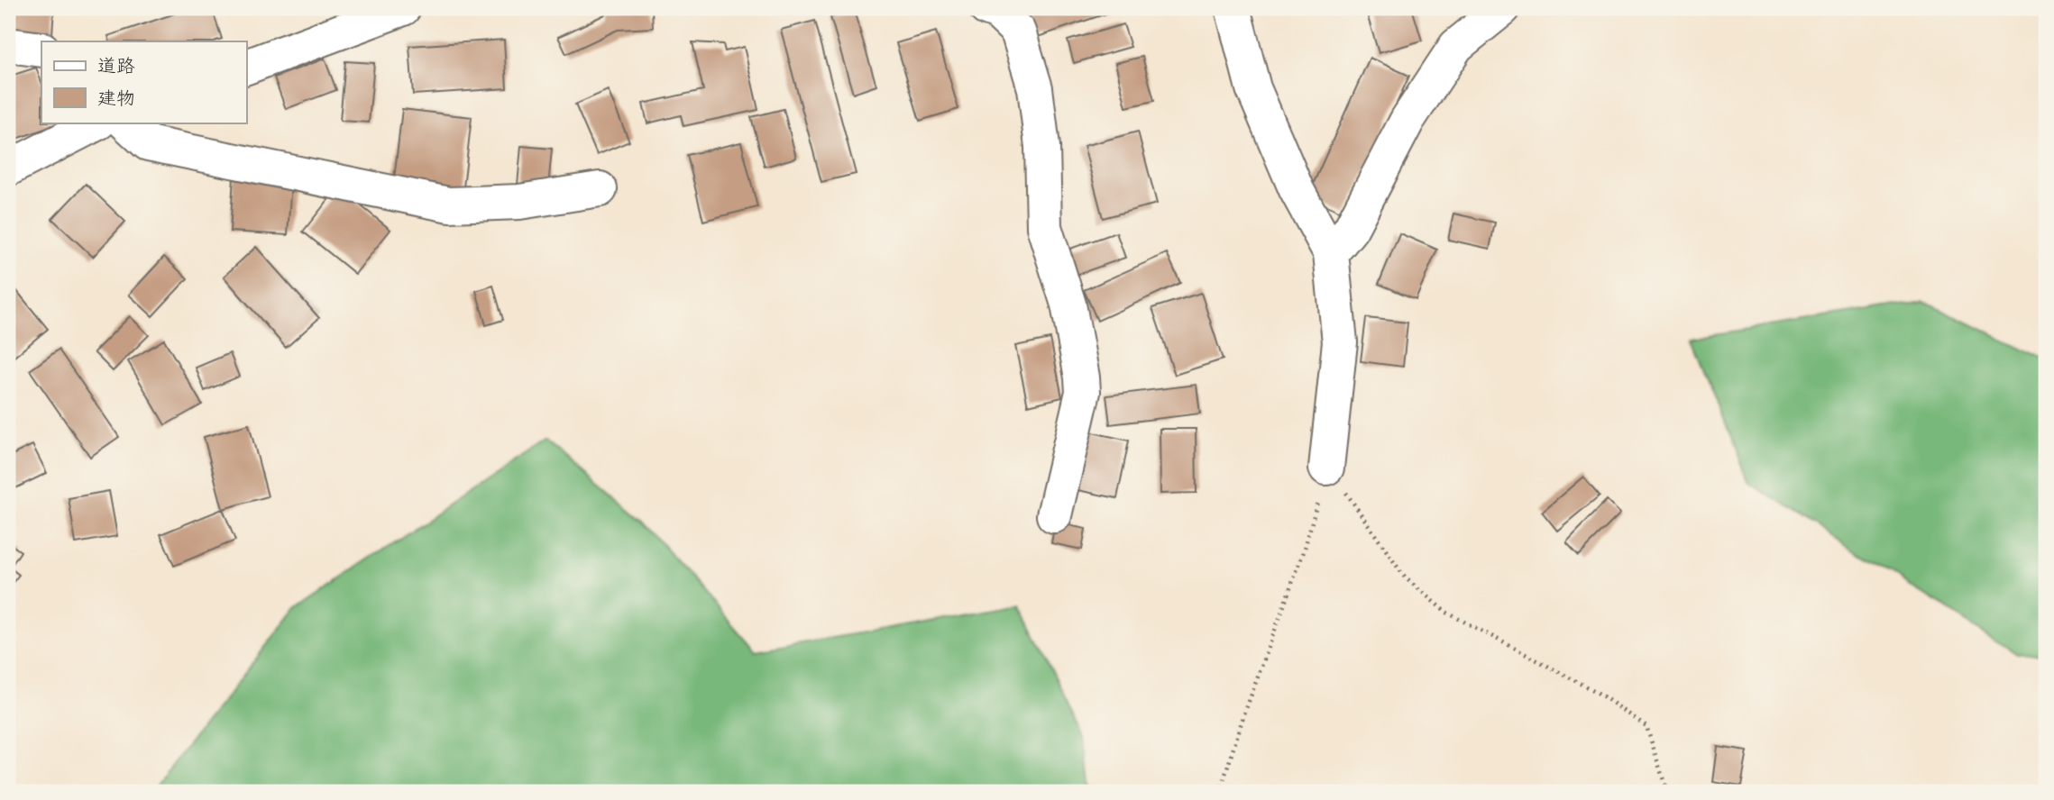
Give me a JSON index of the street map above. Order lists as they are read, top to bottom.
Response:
{
  "legend": ["道路", "建物"]
}
